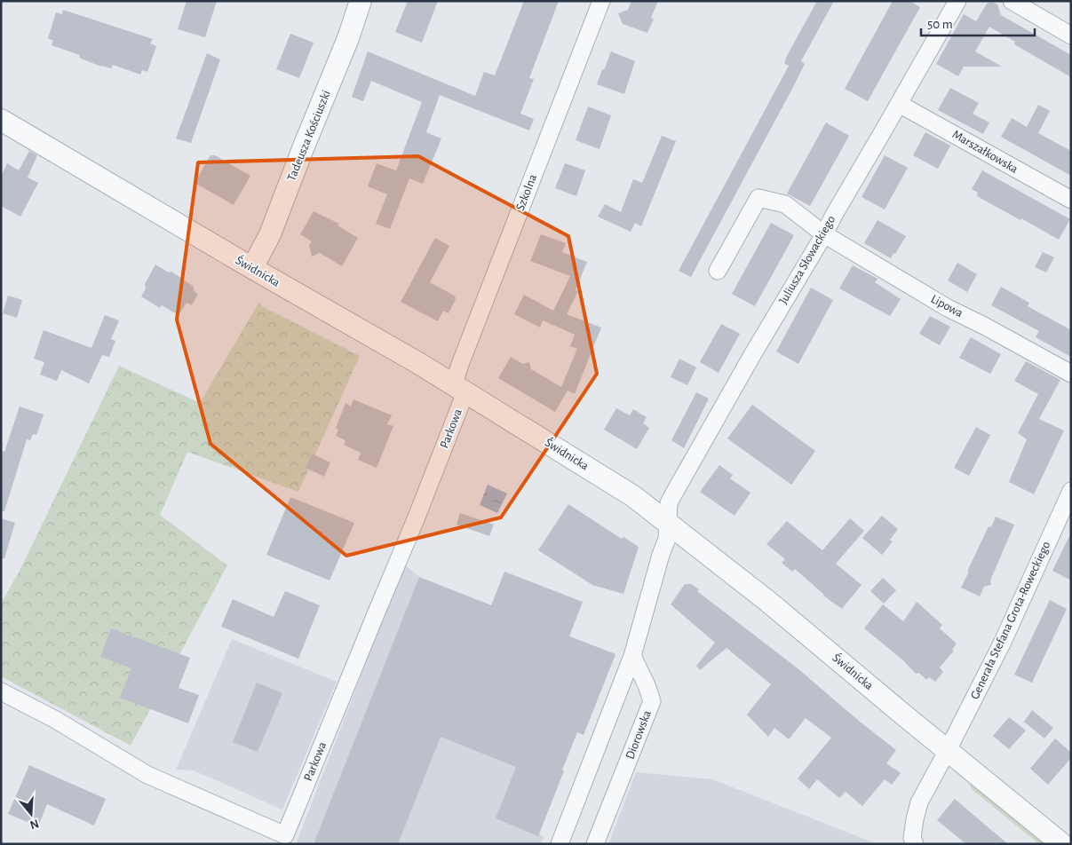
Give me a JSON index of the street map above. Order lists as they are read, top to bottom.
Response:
{
  "streets": {
    "street": [
      "Tadeusza Kościuszki",
      "Marszałkowska",
      "Szkolna",
      "Juliusza Słowackiego",
      "Świdnicka",
      "Lipowa",
      "Parkowa",
      "Generała Stefana Grota-Roweckiego",
      "Diorowska"
    ]
  },
  "crossings": [
    ["Tadeusza Kościuszki", "Świdnicka"],
    ["Marszałkowska", "Juliusza Słowackiego"],
    ["Szkolna", "Świdnicka"],
    ["Szkolna", "Parkowa"],
    ["Juliusza Słowackiego", "Świdnicka"],
    ["Juliusza Słowackiego", "Lipowa"],
    ["Świdnicka", "Parkowa"],
    ["Świdnicka", "Generała Stefana Grota-Roweckiego"]
  ],
  "scale_bar": "50 m",
  "north": "bottom"
}
